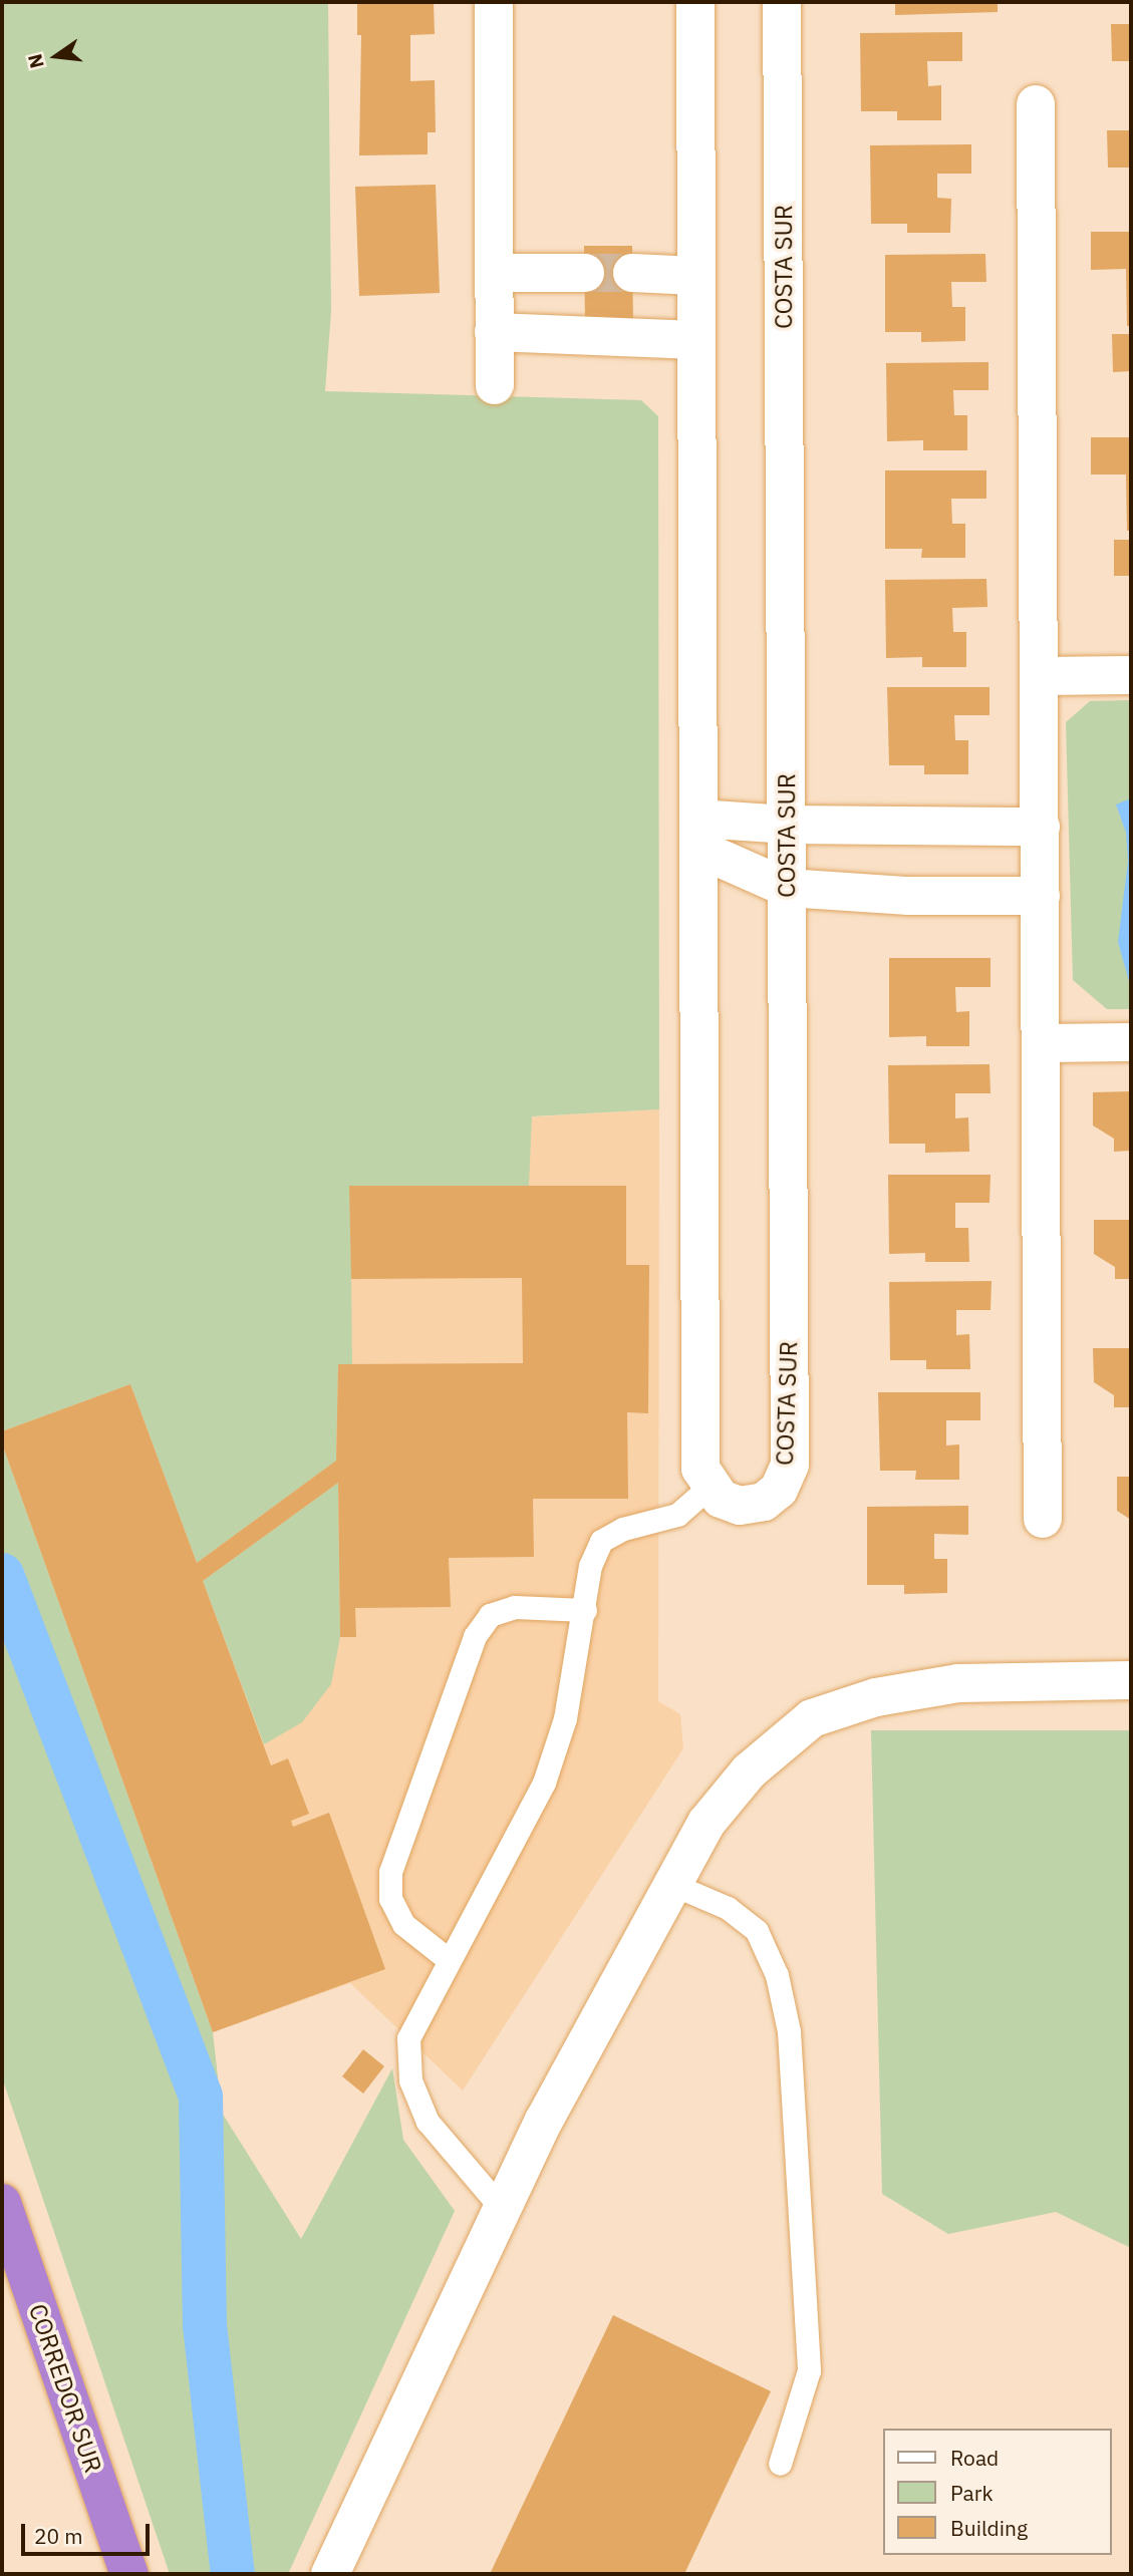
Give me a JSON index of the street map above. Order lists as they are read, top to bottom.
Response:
{
  "streets": {
    "highway": ["CORREDOR SUR"],
    "street": ["COSTA SUR"]
  },
  "legend": ["Road", "Park", "Building"],
  "scale_bar": "20 m",
  "north": "left"
}
